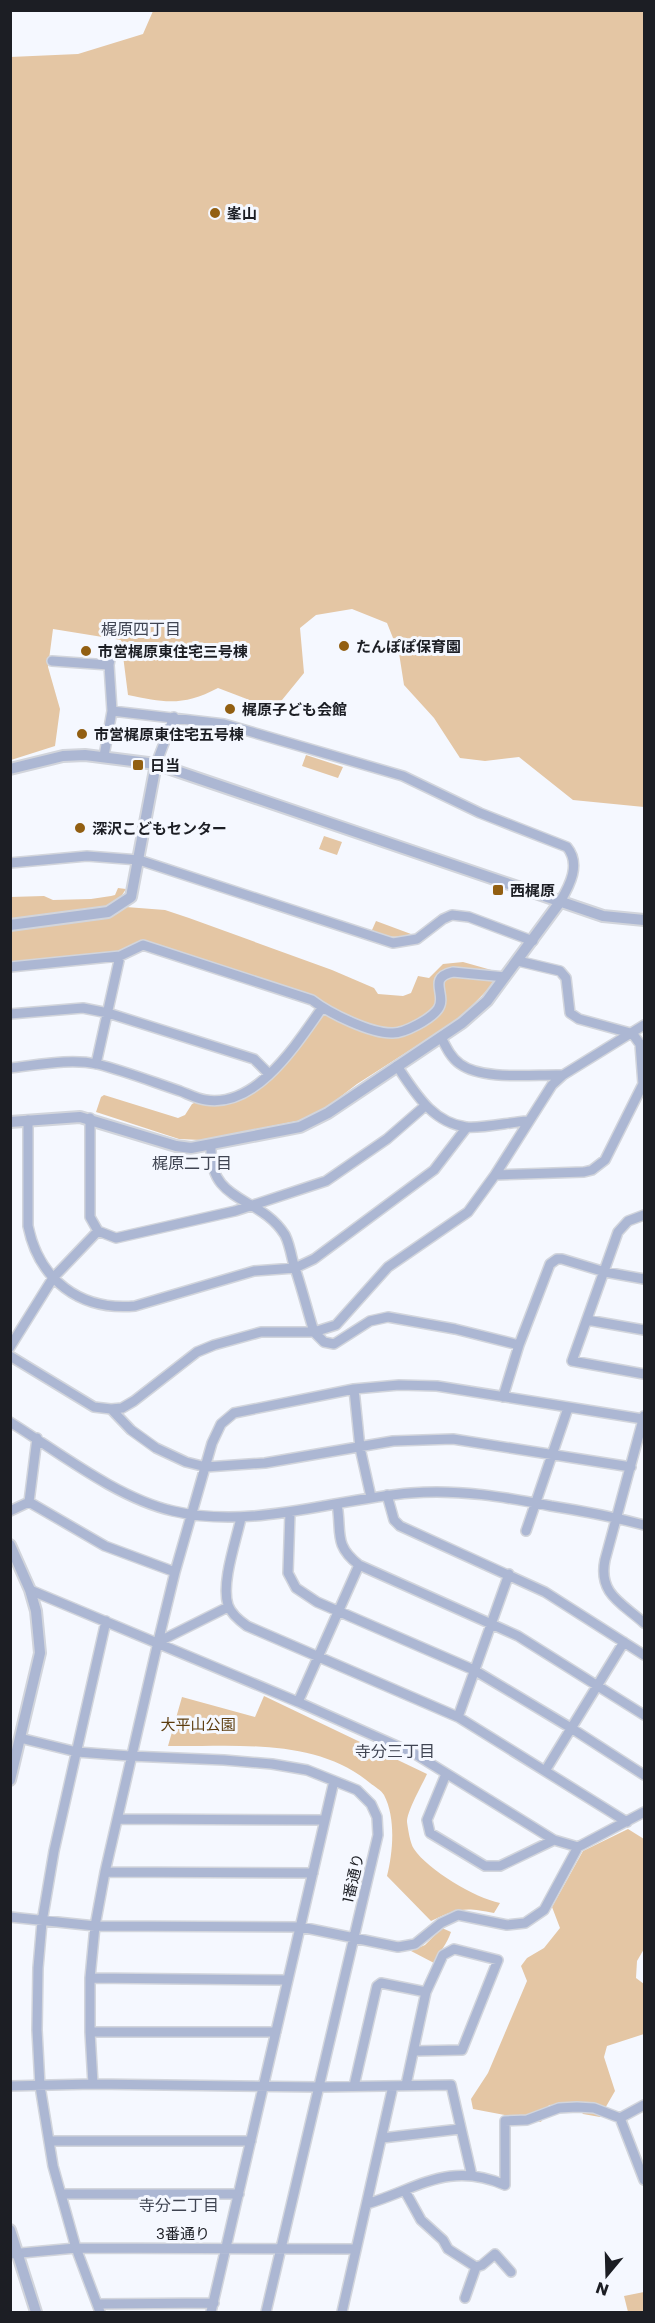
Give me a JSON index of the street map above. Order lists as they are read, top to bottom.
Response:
{
  "streets": {
    "street": ["1番通り", "3番通り"]
  },
  "crossings": [
    ["1番通り", "3番通り"]
  ],
  "districts": [
    "梶原四丁目",
    "梶原二丁目",
    "寺分三丁目",
    "寺分二丁目"
  ],
  "parks": ["大平山公園"],
  "places": {
    "other": [
      "峯山",
      "たんぽぽ保育園",
      "市営梶原東住宅三号棟",
      "梶原子ども会館",
      "市営梶原東住宅五号棟",
      "深沢こどもセンター"
    ],
    "transit": ["日当", "西梶原"]
  },
  "north": "bottom"
}
